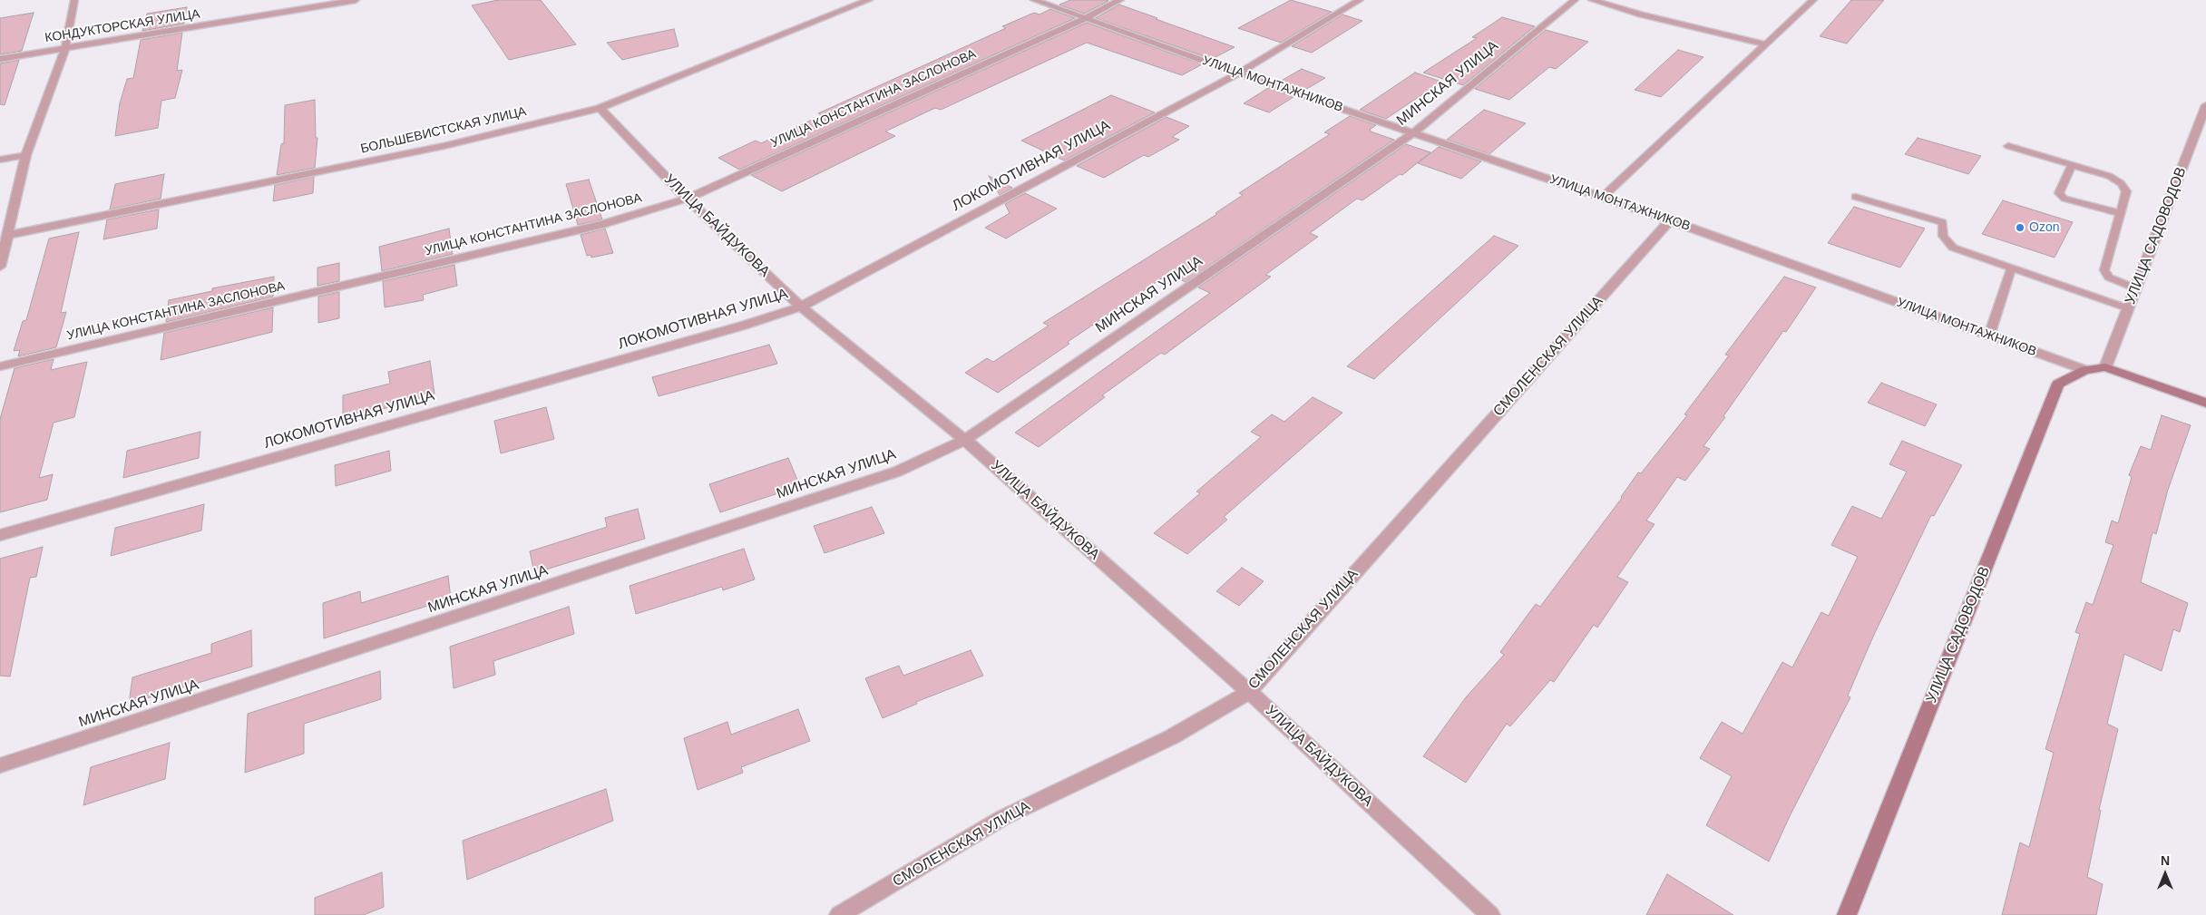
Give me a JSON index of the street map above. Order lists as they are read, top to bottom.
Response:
{
  "streets": {
    "main road": ["УЛИЦА МОНТАЖНИКОВ", "УЛИЦА САДОВОДОВ"],
    "street": [
      "КОНДУКТОРСКАЯ УЛИЦА",
      "МИНСКАЯ УЛИЦА",
      "УЛИЦА КОНСТАНТИНА ЗАСЛОНОВА",
      "БОЛЬШЕВИСТСКАЯ УЛИЦА",
      "ЛОКОМОТИВНАЯ УЛИЦА",
      "УЛИЦА БАЙДУКОВА",
      "СМОЛЕНСКАЯ УЛИЦА"
    ]
  },
  "crossings": [
    ["МИНСКАЯ УЛИЦА", "УЛИЦА МОНТАЖНИКОВ"],
    ["МИНСКАЯ УЛИЦА", "УЛИЦА БАЙДУКОВА"],
    ["УЛИЦА МОНТАЖНИКОВ", "УЛИЦА КОНСТАНТИНА ЗАСЛОНОВА"],
    ["УЛИЦА МОНТАЖНИКОВ", "ЛОКОМОТИВНАЯ УЛИЦА"],
    ["УЛИЦА МОНТАЖНИКОВ", "УЛИЦА САДОВОДОВ"],
    ["УЛИЦА МОНТАЖНИКОВ", "СМОЛЕНСКАЯ УЛИЦА"],
    ["УЛИЦА КОНСТАНТИНА ЗАСЛОНОВА", "УЛИЦА БАЙДУКОВА"],
    ["БОЛЬШЕВИСТСКАЯ УЛИЦА", "УЛИЦА БАЙДУКОВА"],
    ["ЛОКОМОТИВНАЯ УЛИЦА", "УЛИЦА БАЙДУКОВА"],
    ["УЛИЦА БАЙДУКОВА", "СМОЛЕНСКАЯ УЛИЦА"]
  ],
  "places": ["Ozon"],
  "north": "top"
}
